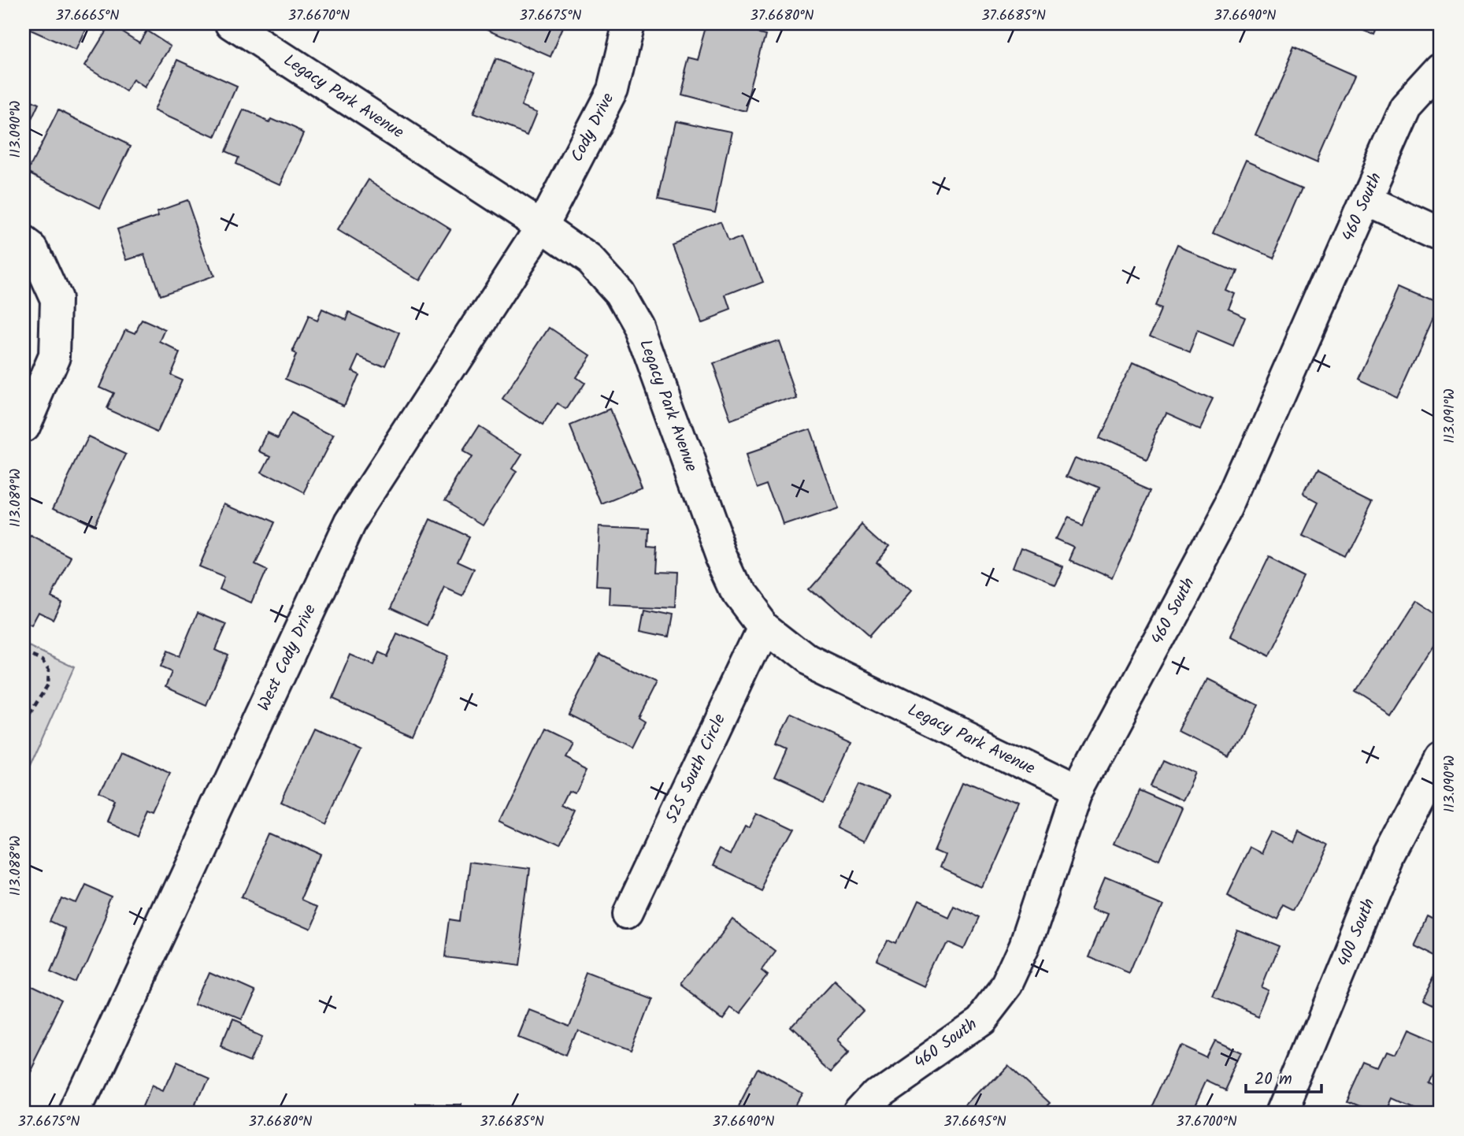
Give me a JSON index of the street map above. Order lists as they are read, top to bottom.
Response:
{
  "streets": {
    "street": [
      "Legacy Park Avenue",
      "Cody Drive",
      "460 South",
      "West Cody Drive",
      "525 South Circle",
      "400 South"
    ]
  },
  "crossings": [
    ["Legacy Park Avenue", "Cody Drive"],
    ["Legacy Park Avenue", "460 South"],
    ["Legacy Park Avenue", "West Cody Drive"],
    ["Legacy Park Avenue", "525 South Circle"],
    ["Cody Drive", "West Cody Drive"]
  ],
  "scale_bar": "20 m",
  "coordinates": [
    "37.6665°N",
    "37.6670°N",
    "37.6675°N",
    "37.6680°N",
    "37.6685°N",
    "37.6690°N",
    "113.090°W",
    "113.091°W",
    "113.089°W",
    "113.088°W",
    "37.6695°N",
    "37.6700°N"
  ]
}
